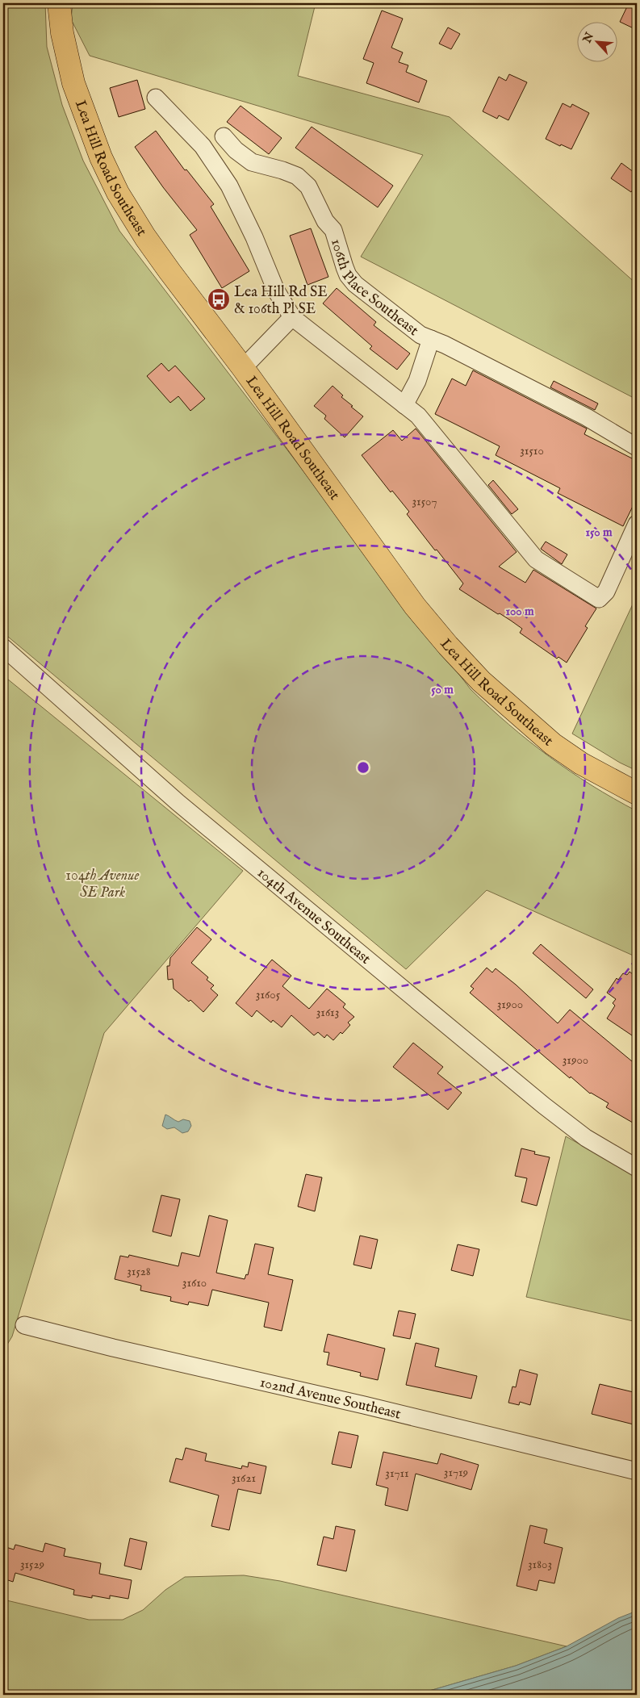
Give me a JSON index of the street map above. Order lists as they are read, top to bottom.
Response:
{
  "streets": {
    "main road": ["Lea Hill Road Southeast"],
    "street": ["106th Place Southeast", "104th Avenue Southeast", "102nd Avenue Southeast"]
  },
  "parks": ["104th Avenue SE Park"],
  "places": {
    "bus stop": ["Lea Hill Rd SE & 106th Pl SE"]
  },
  "house_numbers": [
    "31510",
    "31507",
    "31605",
    "31900",
    "31613",
    "31900",
    "31528",
    "31610",
    "31719",
    "31711",
    "31621",
    "31529",
    "31803"
  ],
  "north": "top left",
  "rings": ["150 m", "100 m", "50 m"]
}
